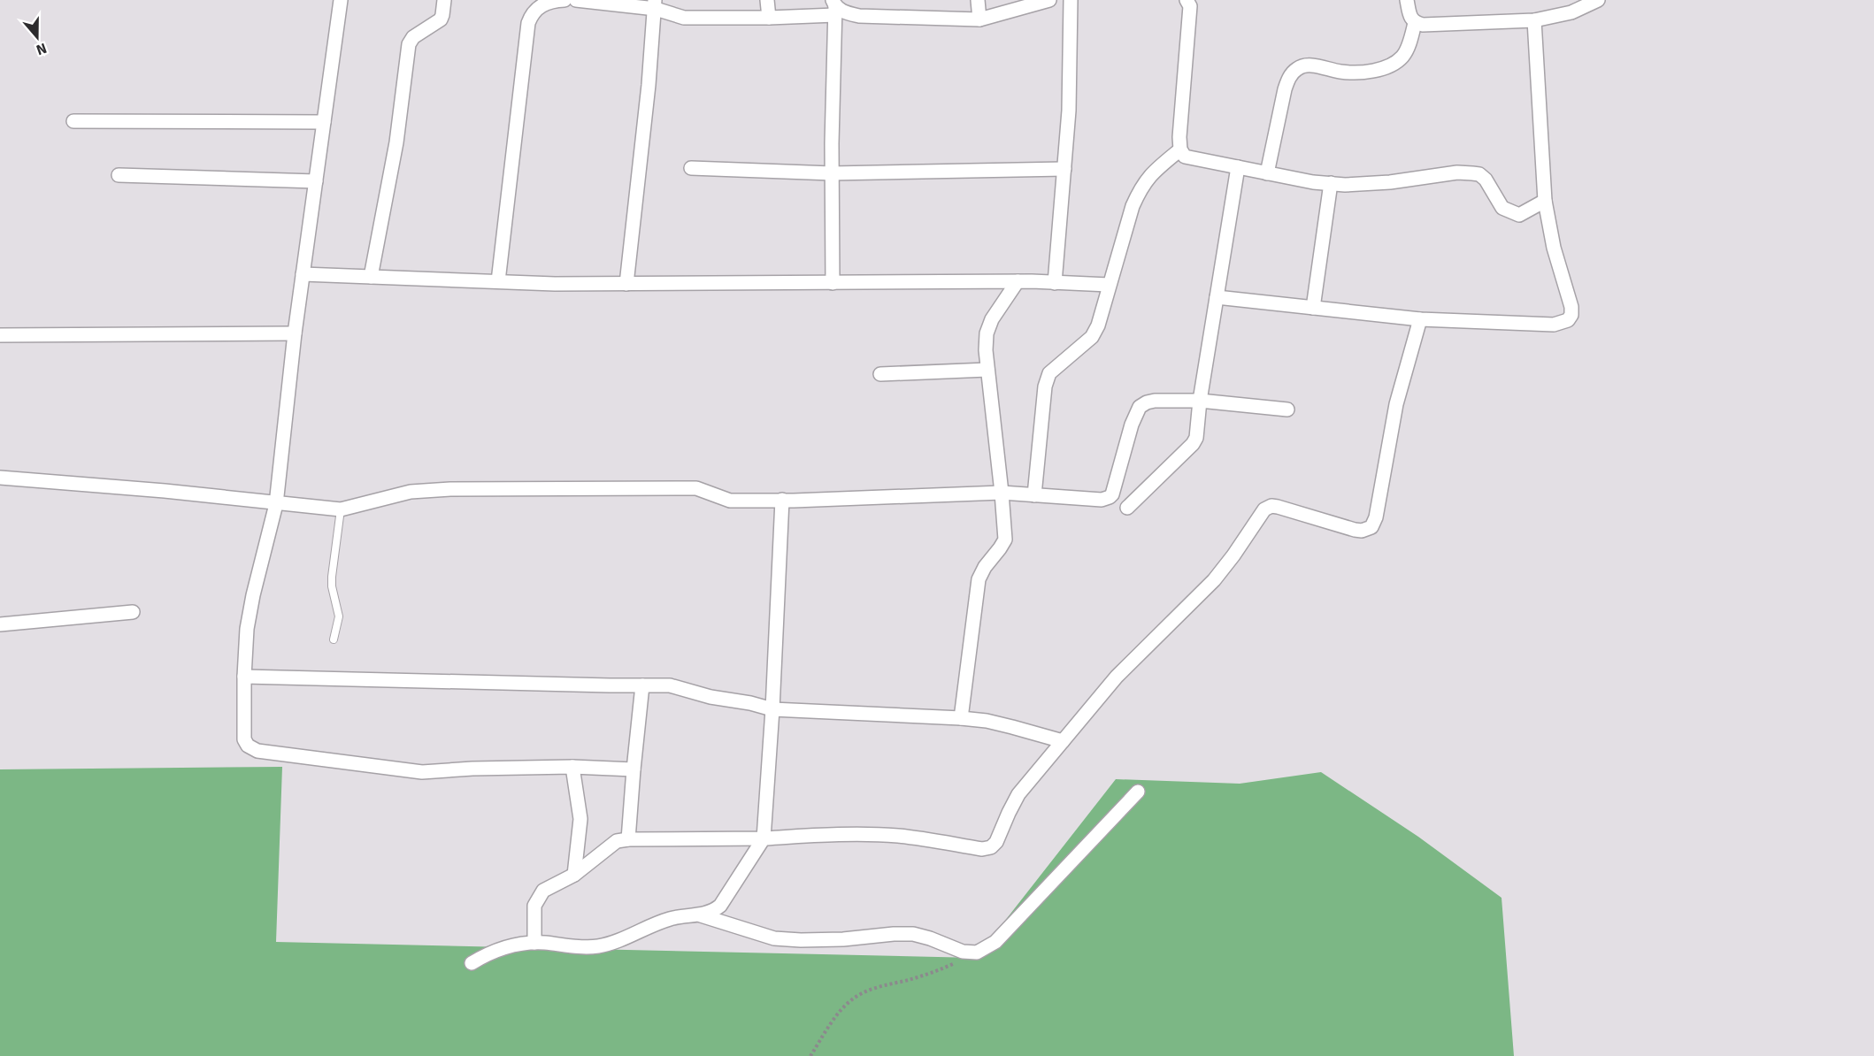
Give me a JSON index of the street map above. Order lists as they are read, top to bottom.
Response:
{
  "north": "bottom"
}
